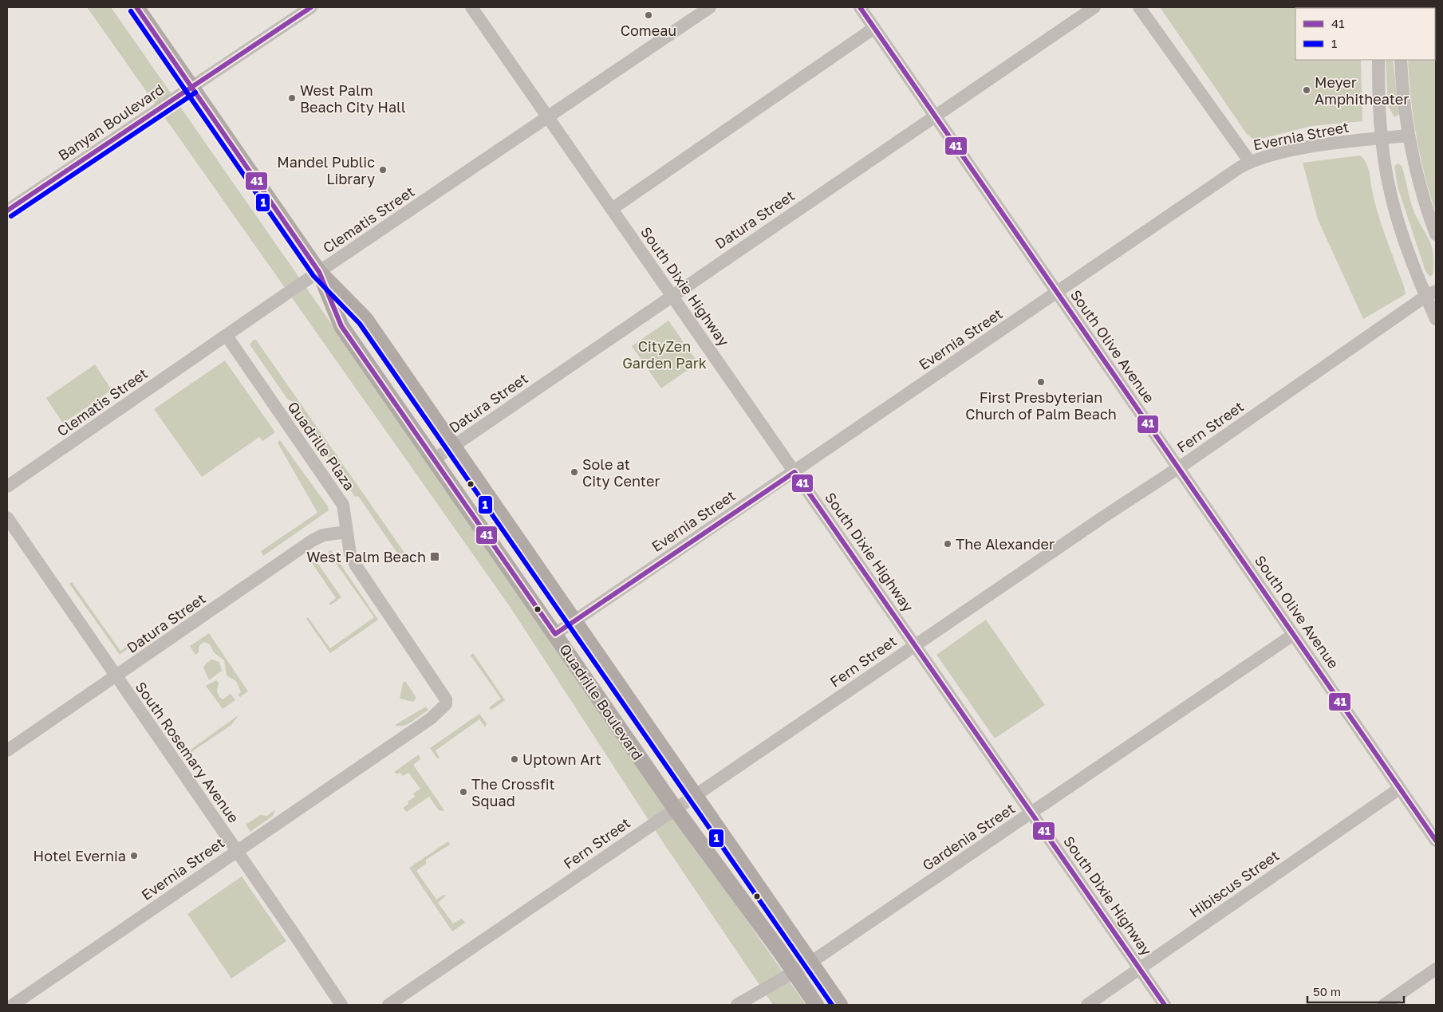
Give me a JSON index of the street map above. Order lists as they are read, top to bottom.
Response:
{
  "streets": {
    "main road": ["Quadrille Boulevard"],
    "street": [
      "Banyan Boulevard",
      "Evernia Street",
      "Clematis Street",
      "Datura Street",
      "South Dixie Highway",
      "South Olive Avenue",
      "Fern Street",
      "Quadrille Plaza",
      "South Rosemary Avenue",
      "Gardenia Street",
      "Hibiscus Street"
    ]
  },
  "crossings": [
    ["Banyan Boulevard", "Quadrille Boulevard"],
    ["Evernia Street", "South Dixie Highway"],
    ["Evernia Street", "South Olive Avenue"],
    ["Evernia Street", "Quadrille Plaza"],
    ["Evernia Street", "Quadrille Boulevard"],
    ["Evernia Street", "South Rosemary Avenue"],
    ["Clematis Street", "South Dixie Highway"],
    ["Clematis Street", "Quadrille Plaza"],
    ["Clematis Street", "Quadrille Boulevard"],
    ["Datura Street", "South Dixie Highway"],
    ["Datura Street", "South Olive Avenue"],
    ["Datura Street", "Quadrille Plaza"],
    ["Datura Street", "Quadrille Boulevard"],
    ["Datura Street", "South Rosemary Avenue"],
    ["South Dixie Highway", "Fern Street"],
    ["South Dixie Highway", "Gardenia Street"],
    ["South Dixie Highway", "Hibiscus Street"],
    ["South Olive Avenue", "Fern Street"],
    ["South Olive Avenue", "Gardenia Street"],
    ["South Olive Avenue", "Hibiscus Street"],
    ["Fern Street", "Quadrille Boulevard"],
    ["Quadrille Boulevard", "Gardenia Street"]
  ],
  "parks": ["CityZen Garden Park"],
  "places": {
    "other": [
      "Comeau",
      "Meyer Amphitheater",
      "West Palm Beach City Hall",
      "Mandel Public Library",
      "First Presbyterian Church of Palm Beach",
      "Sole at City Center",
      "The Alexander",
      "Uptown Art",
      "The Crossfit Squad",
      "Hotel Evernia"
    ],
    "transit": ["West Palm Beach"]
  },
  "lines": ["transit line 41", "transit line 1"],
  "legend": ["41", "1"],
  "scale_bar": "50 m"
}
